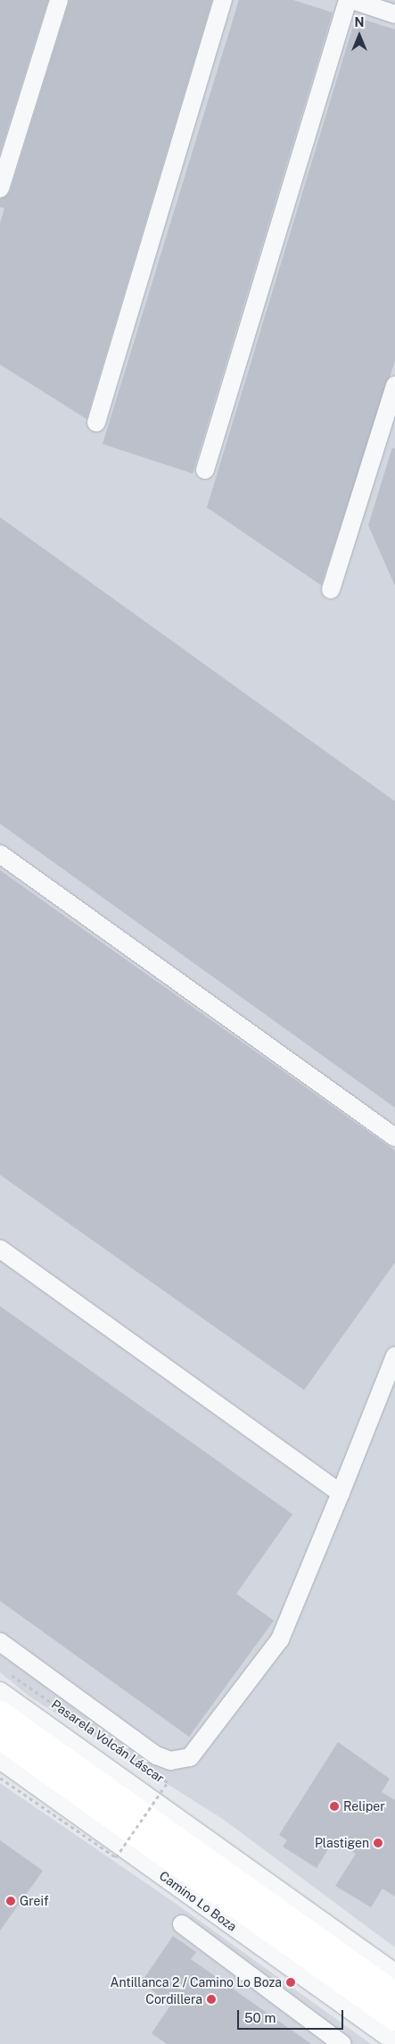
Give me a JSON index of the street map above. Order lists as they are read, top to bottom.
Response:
{
  "streets": {
    "street": ["Camino Lo Boza"],
    "path": ["Pasarela Volcán Láscar"]
  },
  "places": [
    "Reliper",
    "Plastigen",
    "Greif",
    "Antillanca 2 / Camino Lo Boza",
    "Cordillera"
  ],
  "scale_bar": "50 m",
  "north": "top"
}
